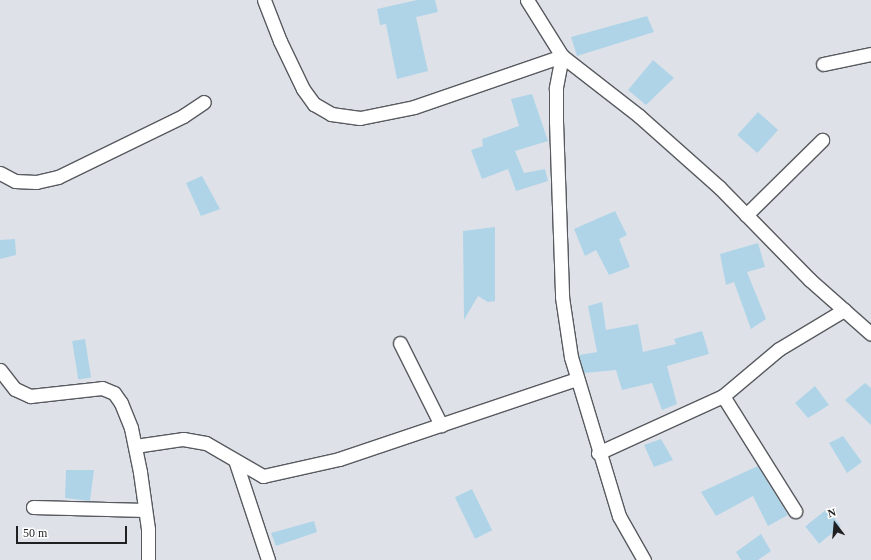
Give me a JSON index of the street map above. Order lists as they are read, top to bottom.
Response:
{
  "scale_bar": "50 m",
  "north": "top"
}
